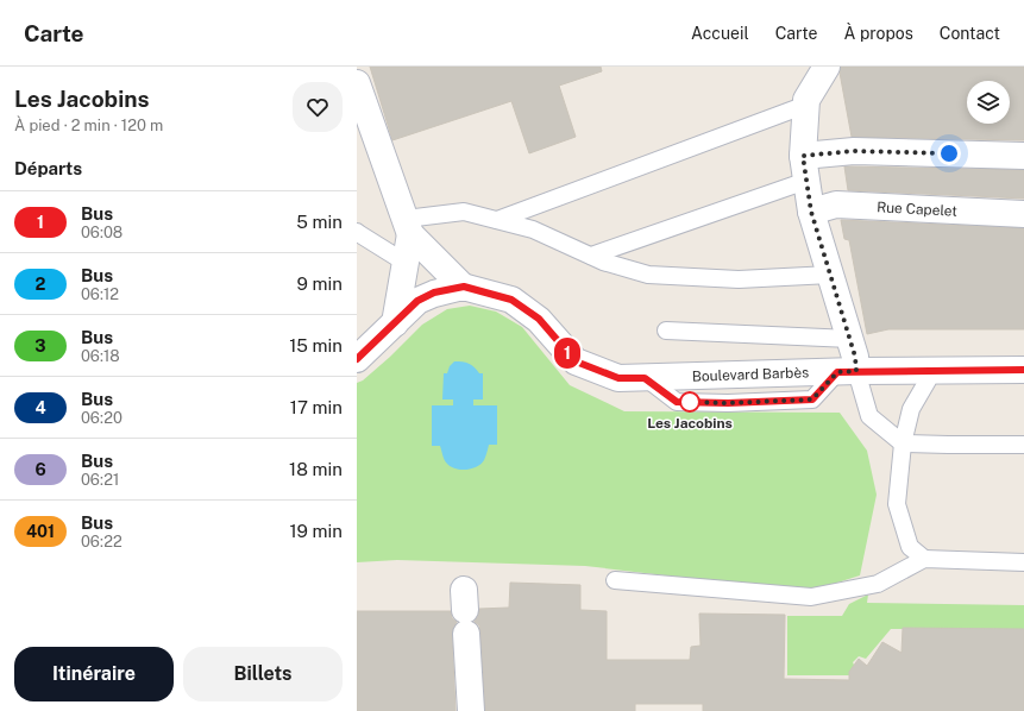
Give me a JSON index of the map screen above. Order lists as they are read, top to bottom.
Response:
{
  "streets": {
    "street": ["Rue Capelet", "Boulevard Barbès"]
  },
  "places": ["Les Jacobins"],
  "lines": ["bus line 1"],
  "page": {
    "header": "Carte",
    "nav": [
      "Accueil",
      "Carte",
      "À propos",
      "Contact"
    ],
    "heading": [
      ["Les Jacobins", "À pied · 2 min · 120 m"],
      "Départs"
    ],
    "on_map": "1",
    "list": [
      {
        "mark": "1",
        "name": "Bus",
        "note": "06:08",
        "value": "5 min"
      },
      {
        "mark": "2",
        "name": "Bus",
        "note": "06:12",
        "value": "9 min"
      },
      {
        "mark": "3",
        "name": "Bus",
        "note": "06:18",
        "value": "15 min"
      },
      {
        "mark": "4",
        "name": "Bus",
        "note": "06:20",
        "value": "17 min"
      },
      {
        "mark": "6",
        "name": "Bus",
        "note": "06:21",
        "value": "18 min"
      },
      {
        "mark": "401",
        "name": "Bus",
        "note": "06:22",
        "value": "19 min"
      }
    ],
    "buttons": ["Itinéraire", "Billets"]
  }
}
